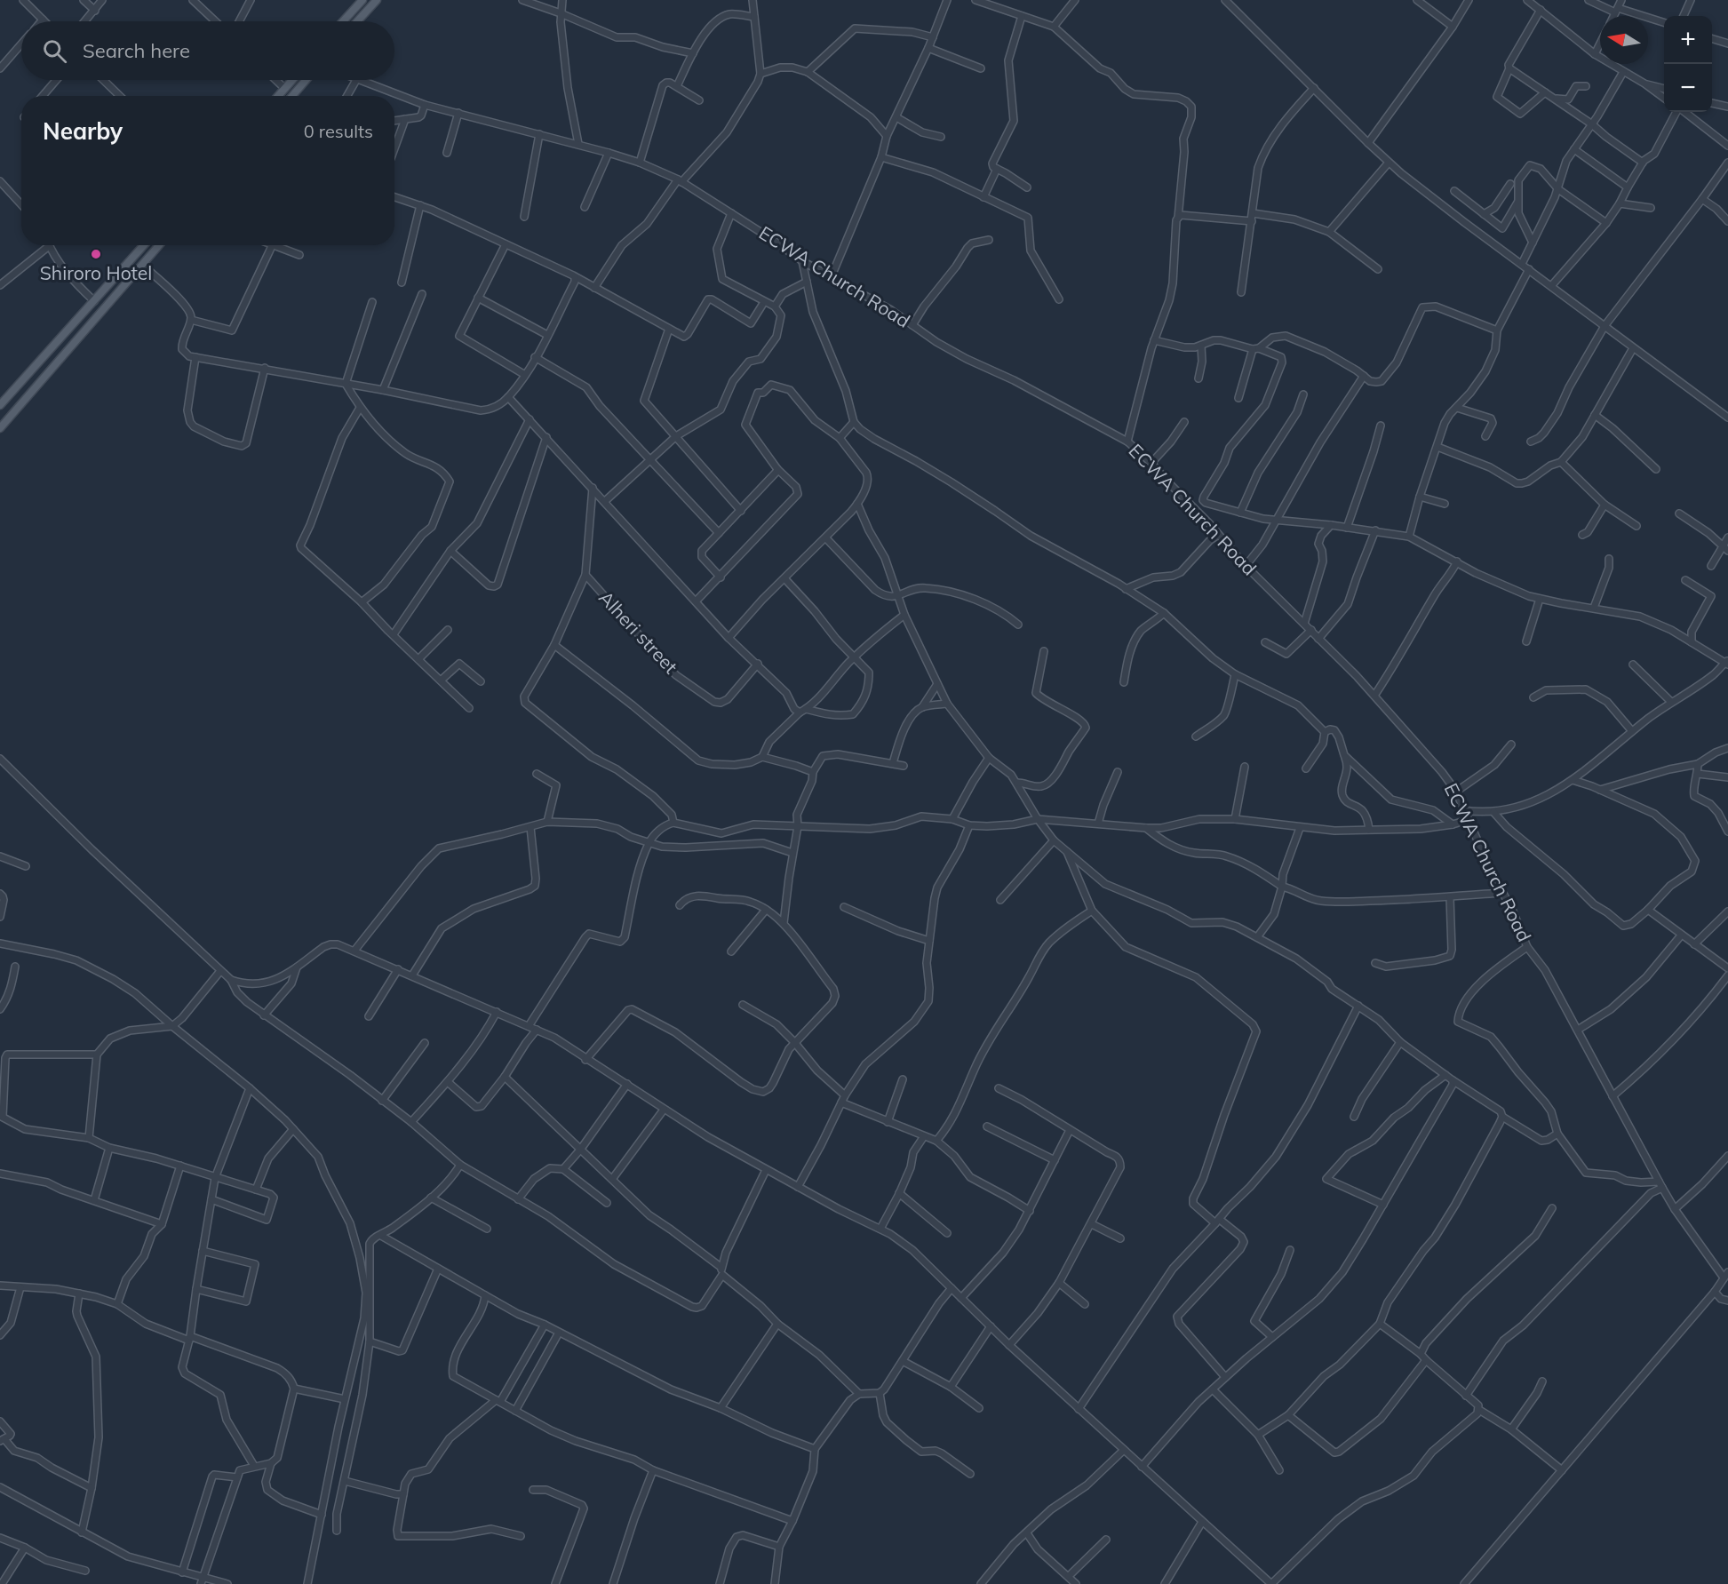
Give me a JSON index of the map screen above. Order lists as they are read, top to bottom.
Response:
{
  "streets": {
    "street": ["ECWA Church Road", "Alheri street"]
  },
  "places": ["Shiroro Hotel"],
  "north": "left",
  "page": {
    "map_buttons": ["+", "−"],
    "search": "Search here",
    "heading": ["Nearby", "0 results"]
  }
}
